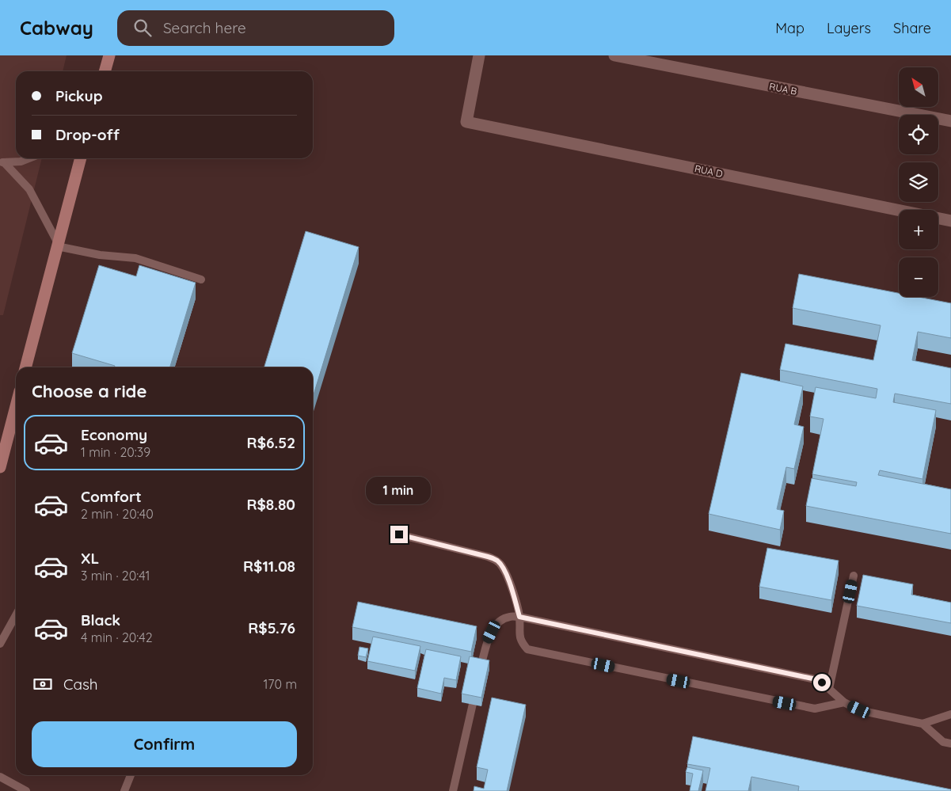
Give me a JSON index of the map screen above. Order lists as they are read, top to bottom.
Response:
{
  "streets": {
    "street": ["RUA B", "RUA D"]
  },
  "north": "top left",
  "page": {
    "header": "Cabway",
    "search": "Search here",
    "nav": ["Map", "Layers", "Share"],
    "map_buttons": ["+", "−"],
    "banner": ["Pickup", "Drop-off"],
    "heading": "Choose a ride",
    "list": [
      {
        "name": "Economy",
        "note": "1 min · 20:39",
        "value": "R$6.52"
      },
      {
        "name": "Comfort",
        "note": "2 min · 20:40",
        "value": "R$8.80"
      },
      {
        "name": "XL",
        "note": "3 min · 20:41",
        "value": "R$11.08"
      },
      {
        "name": "Black",
        "note": "4 min · 20:42",
        "value": "R$5.76"
      }
    ],
    "bubble": "1 min",
    "pay": ["Cash", "170 m"],
    "buttons": "Confirm"
  }
}
